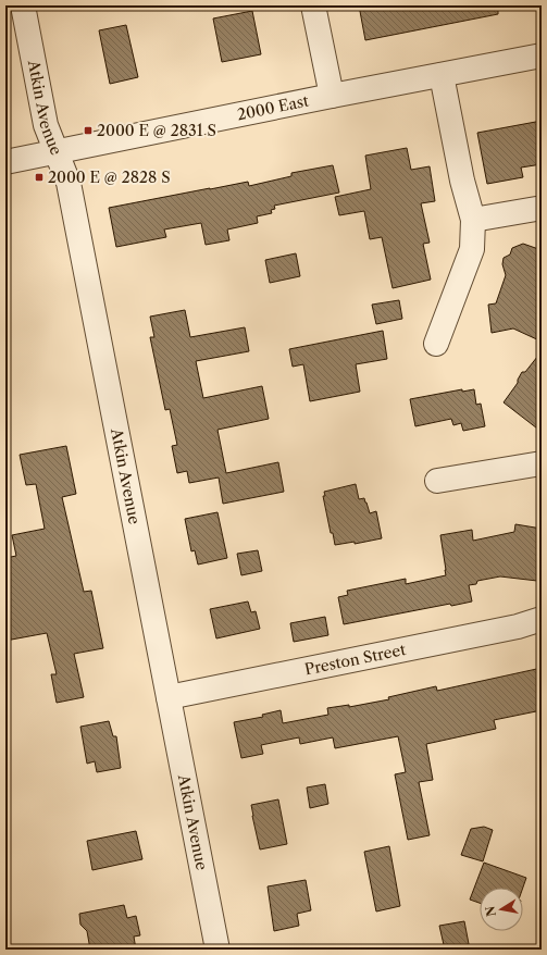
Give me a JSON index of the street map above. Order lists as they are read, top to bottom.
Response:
{
  "streets": {
    "street": ["Atkin Avenue", "2000 East", "Preston Street"]
  },
  "crossings": [
    ["Atkin Avenue", "2000 East"],
    ["Atkin Avenue", "Preston Street"]
  ],
  "places": {
    "transit": ["2000 E @ 2831 S", "2000 E @ 2828 S"]
  },
  "north": "left"
}
